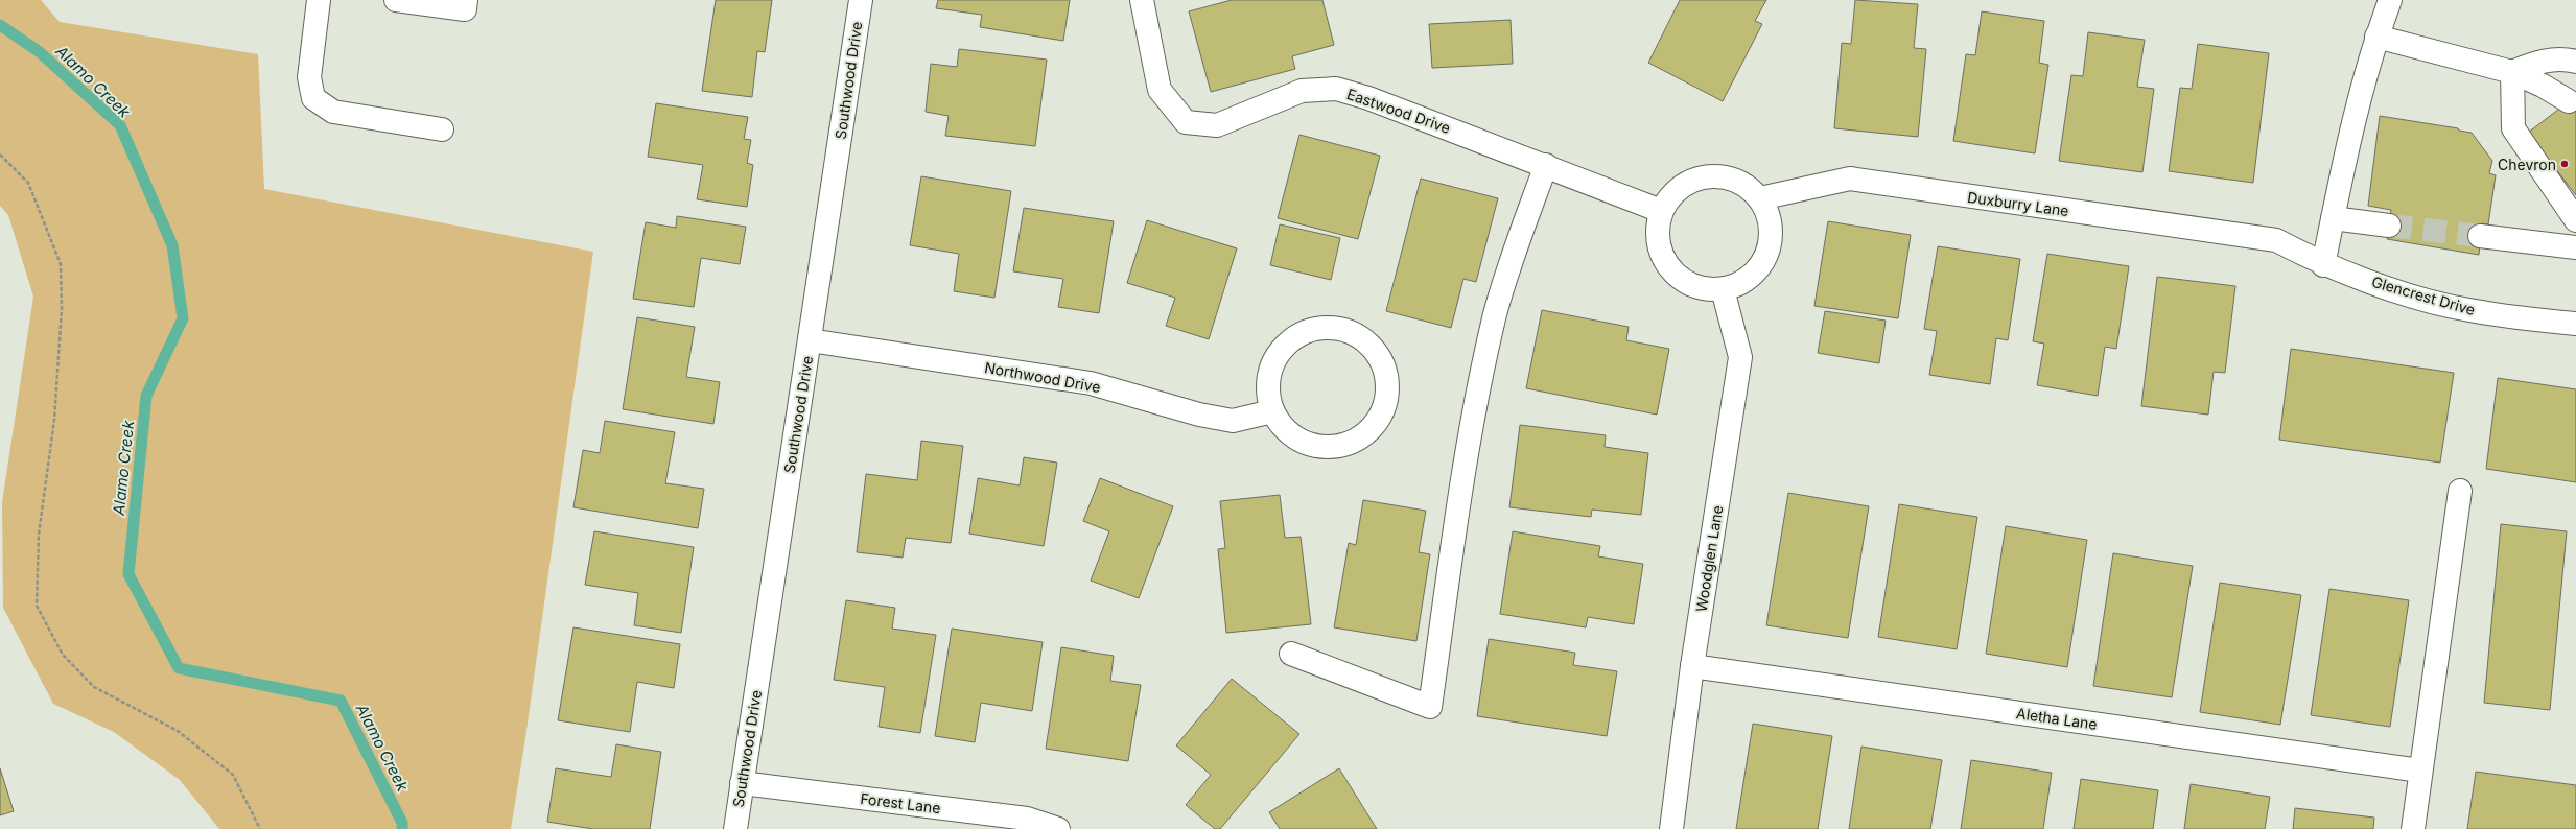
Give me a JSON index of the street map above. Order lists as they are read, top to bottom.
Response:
{
  "streets": {
    "street": [
      "Southwood Drive",
      "Eastwood Drive",
      "Duxburry Lane",
      "Glencrest Drive",
      "Northwood Drive",
      "Woodglen Lane",
      "Aletha Lane",
      "Forest Lane"
    ]
  },
  "crossings": [
    ["Southwood Drive", "Northwood Drive"],
    ["Southwood Drive", "Forest Lane"],
    ["Eastwood Drive", "Duxburry Lane"],
    ["Eastwood Drive", "Woodglen Lane"],
    ["Duxburry Lane", "Glencrest Drive"],
    ["Duxburry Lane", "Woodglen Lane"],
    ["Woodglen Lane", "Aletha Lane"]
  ],
  "water": ["Alamo Creek"],
  "places": ["Chevron"]
}
